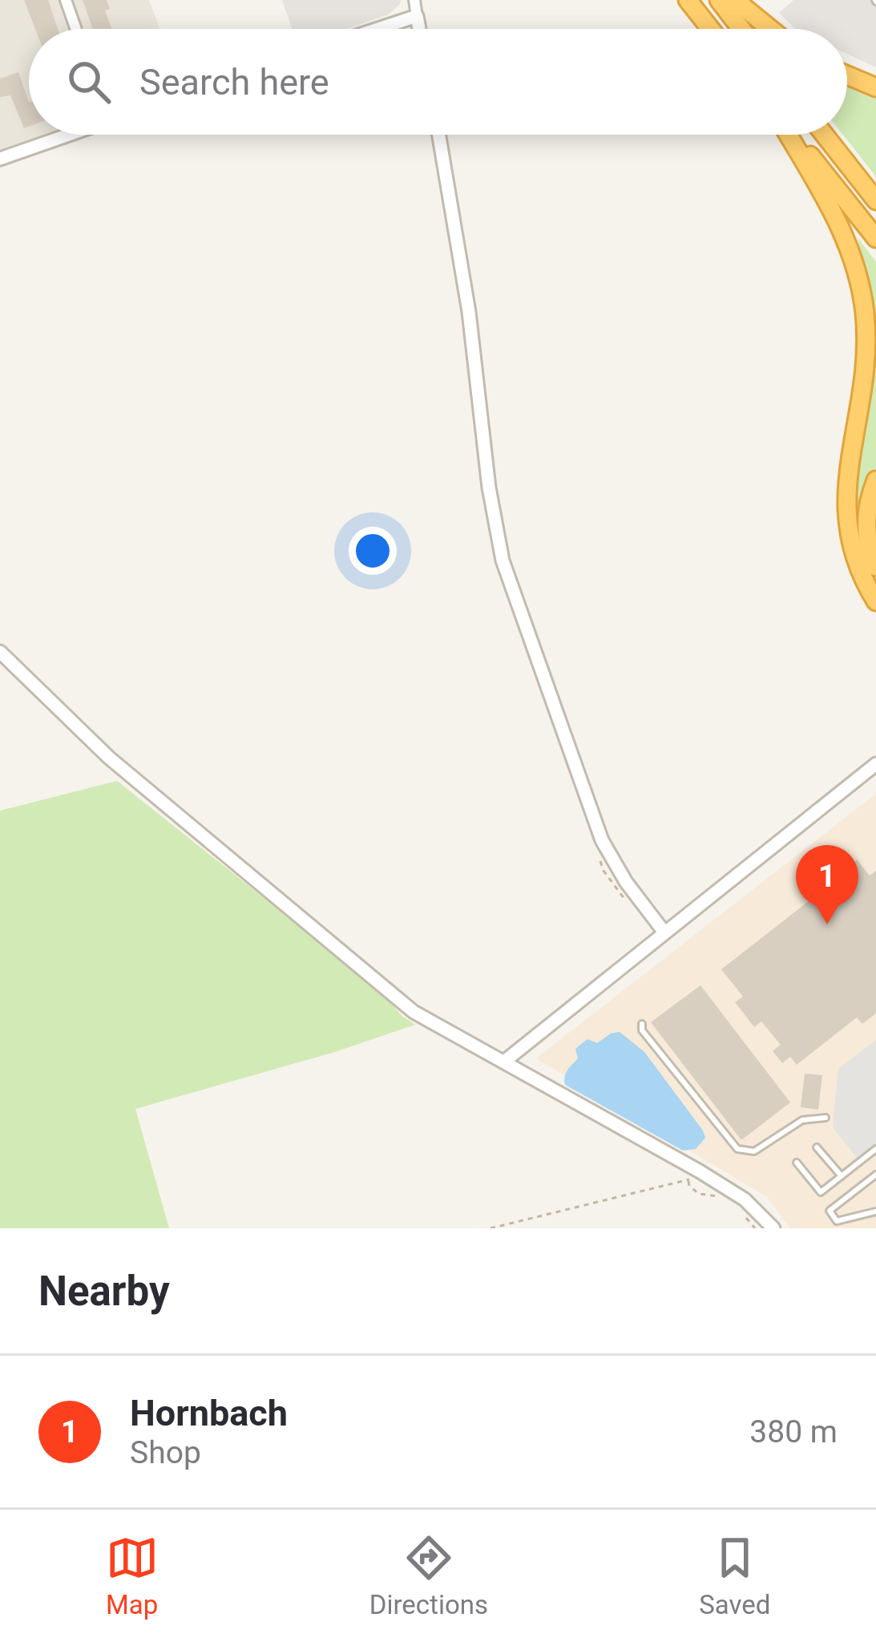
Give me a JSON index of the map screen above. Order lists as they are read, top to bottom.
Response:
{
  "page": {
    "search": "Search here",
    "pins": "1",
    "heading": "Nearby",
    "list": [
      {
        "mark": "1",
        "name": "Hornbach",
        "note": "Shop",
        "value": "380 m"
      }
    ],
    "nav": ["Map", "Directions", "Saved"]
  }
}
